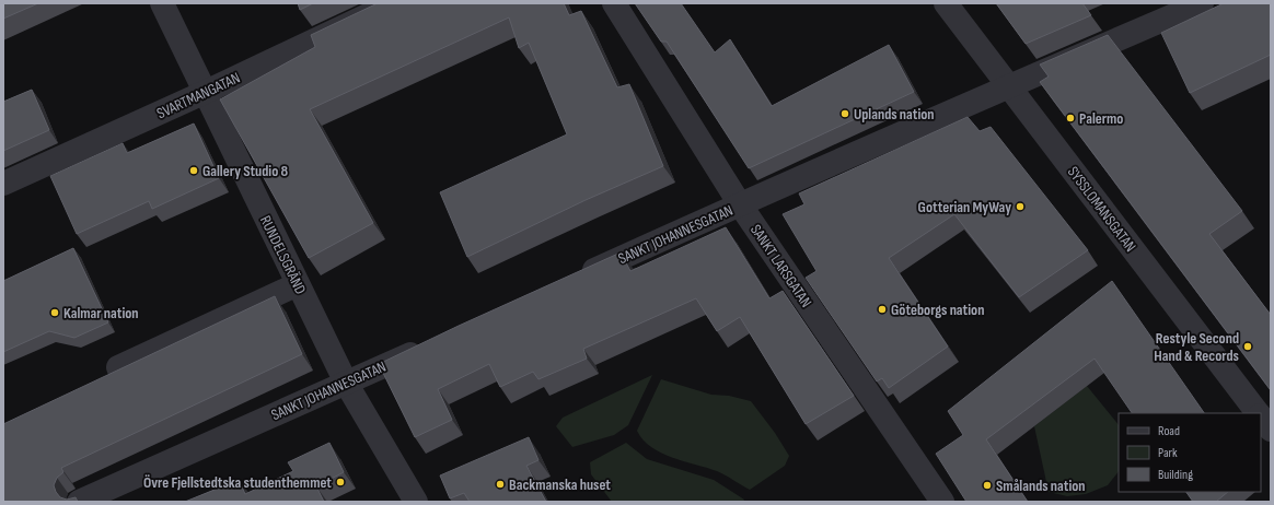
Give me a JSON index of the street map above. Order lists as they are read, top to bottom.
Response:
{
  "streets": {
    "street": [
      "SVARTMANGATAN",
      "SYSSLOMANSGATAN",
      "SANKT JOHANNESGATAN",
      "RUNDELSGRÄND",
      "SANKT LARSGATAN"
    ]
  },
  "crossings": [
    ["SVARTMANGATAN", "RUNDELSGRÄND"],
    ["SYSSLOMANSGATAN", "SANKT JOHANNESGATAN"],
    ["SANKT JOHANNESGATAN", "RUNDELSGRÄND"],
    ["SANKT JOHANNESGATAN", "SANKT LARSGATAN"]
  ],
  "places": [
    "Uplands nation",
    "Palermo",
    "Gallery Studio 8",
    "Gotterian MyWay",
    "Göteborgs nation",
    "Kalmar nation",
    "Restyle Second Hand & Records",
    "Övre Fjellstedtska studenthemmet",
    "Backmanska huset",
    "Smålands nation"
  ],
  "legend": ["Road", "Park", "Building"]
}
